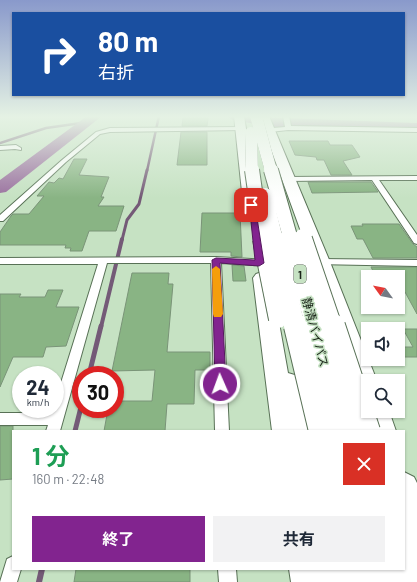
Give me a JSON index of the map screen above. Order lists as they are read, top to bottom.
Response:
{
  "streets": {
    "highway": ["1", "静清バイパス"]
  },
  "north": "top left",
  "page": {
    "turn": ["80 m", "右折"],
    "speed": "24 km/h",
    "limit": "30",
    "heading": ["1 分", "160 m · 22:48"],
    "buttons": ["終了", "共有"]
  }
}
